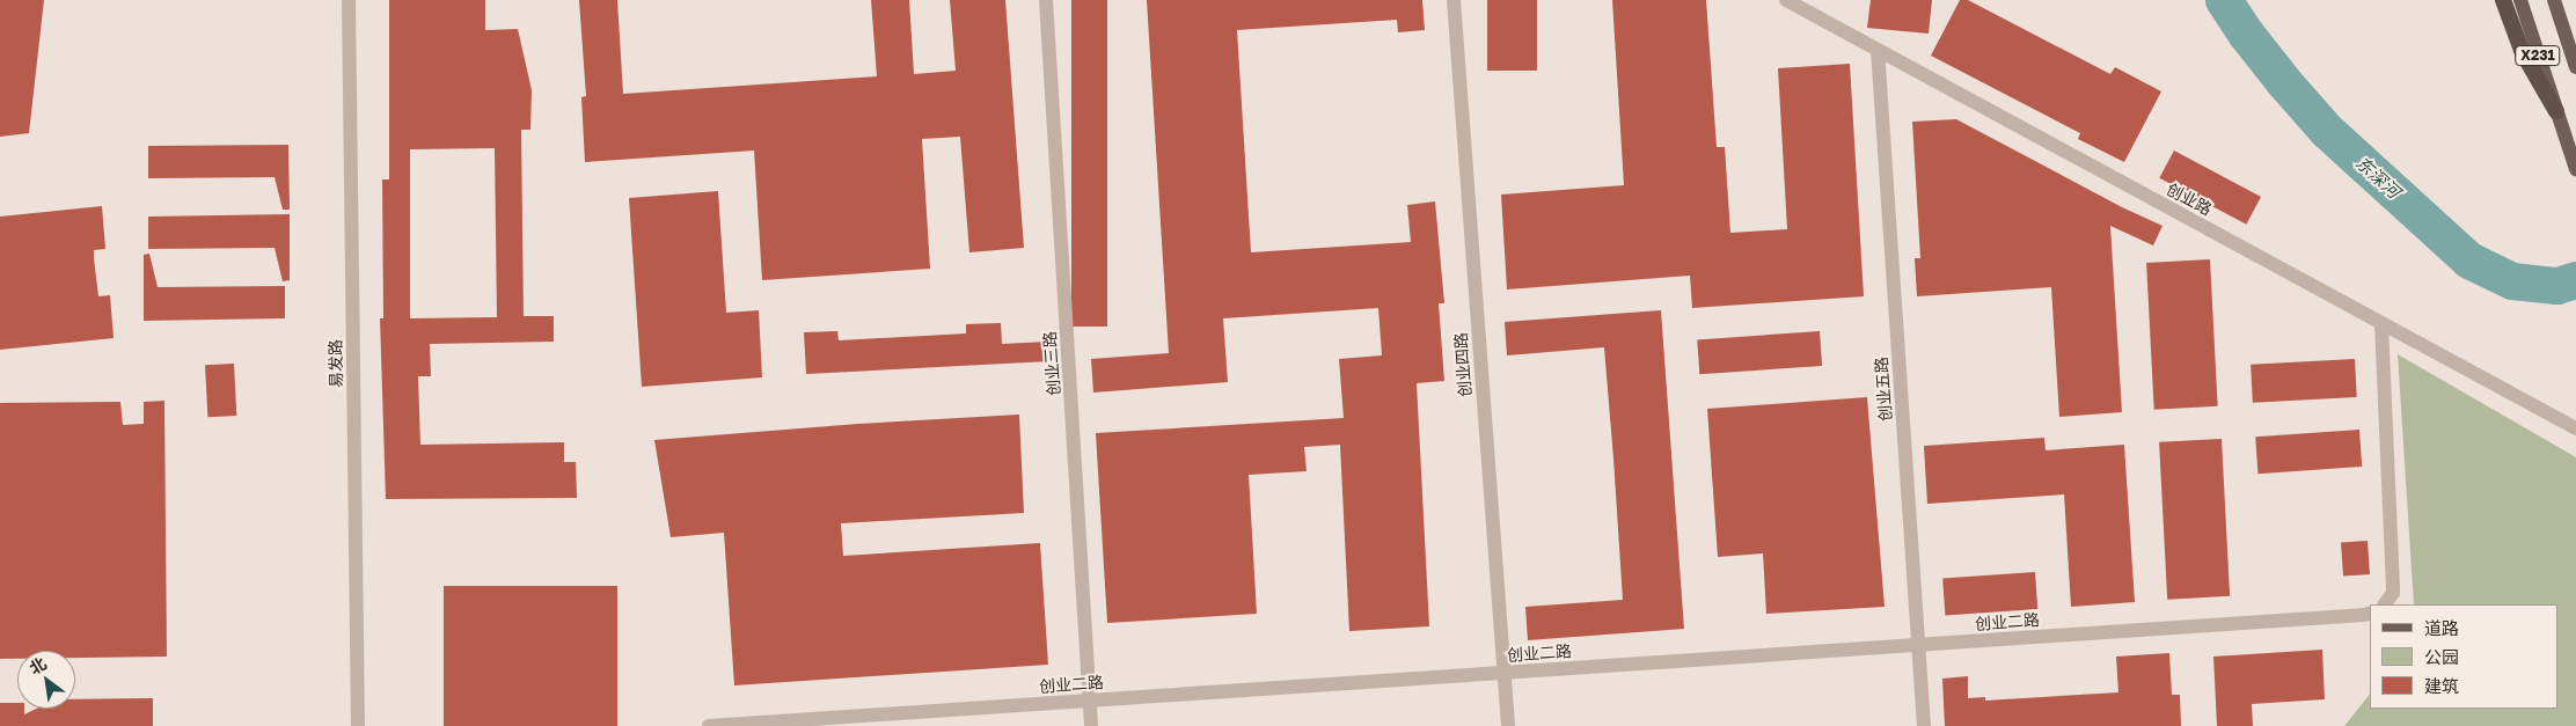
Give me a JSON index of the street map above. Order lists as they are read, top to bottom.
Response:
{
  "streets": {
    "main road": ["X231"],
    "street": [
      "创业路",
      "易发路",
      "创业三路",
      "创业四路",
      "创业五路",
      "创业二路"
    ]
  },
  "crossings": [
    ["创业路", "创业五路"],
    ["创业三路", "创业二路"],
    ["创业四路", "创业二路"],
    ["创业五路", "创业二路"]
  ],
  "water": ["东深河"],
  "legend": ["道路", "公园", "建筑"],
  "north": "top left"
}
